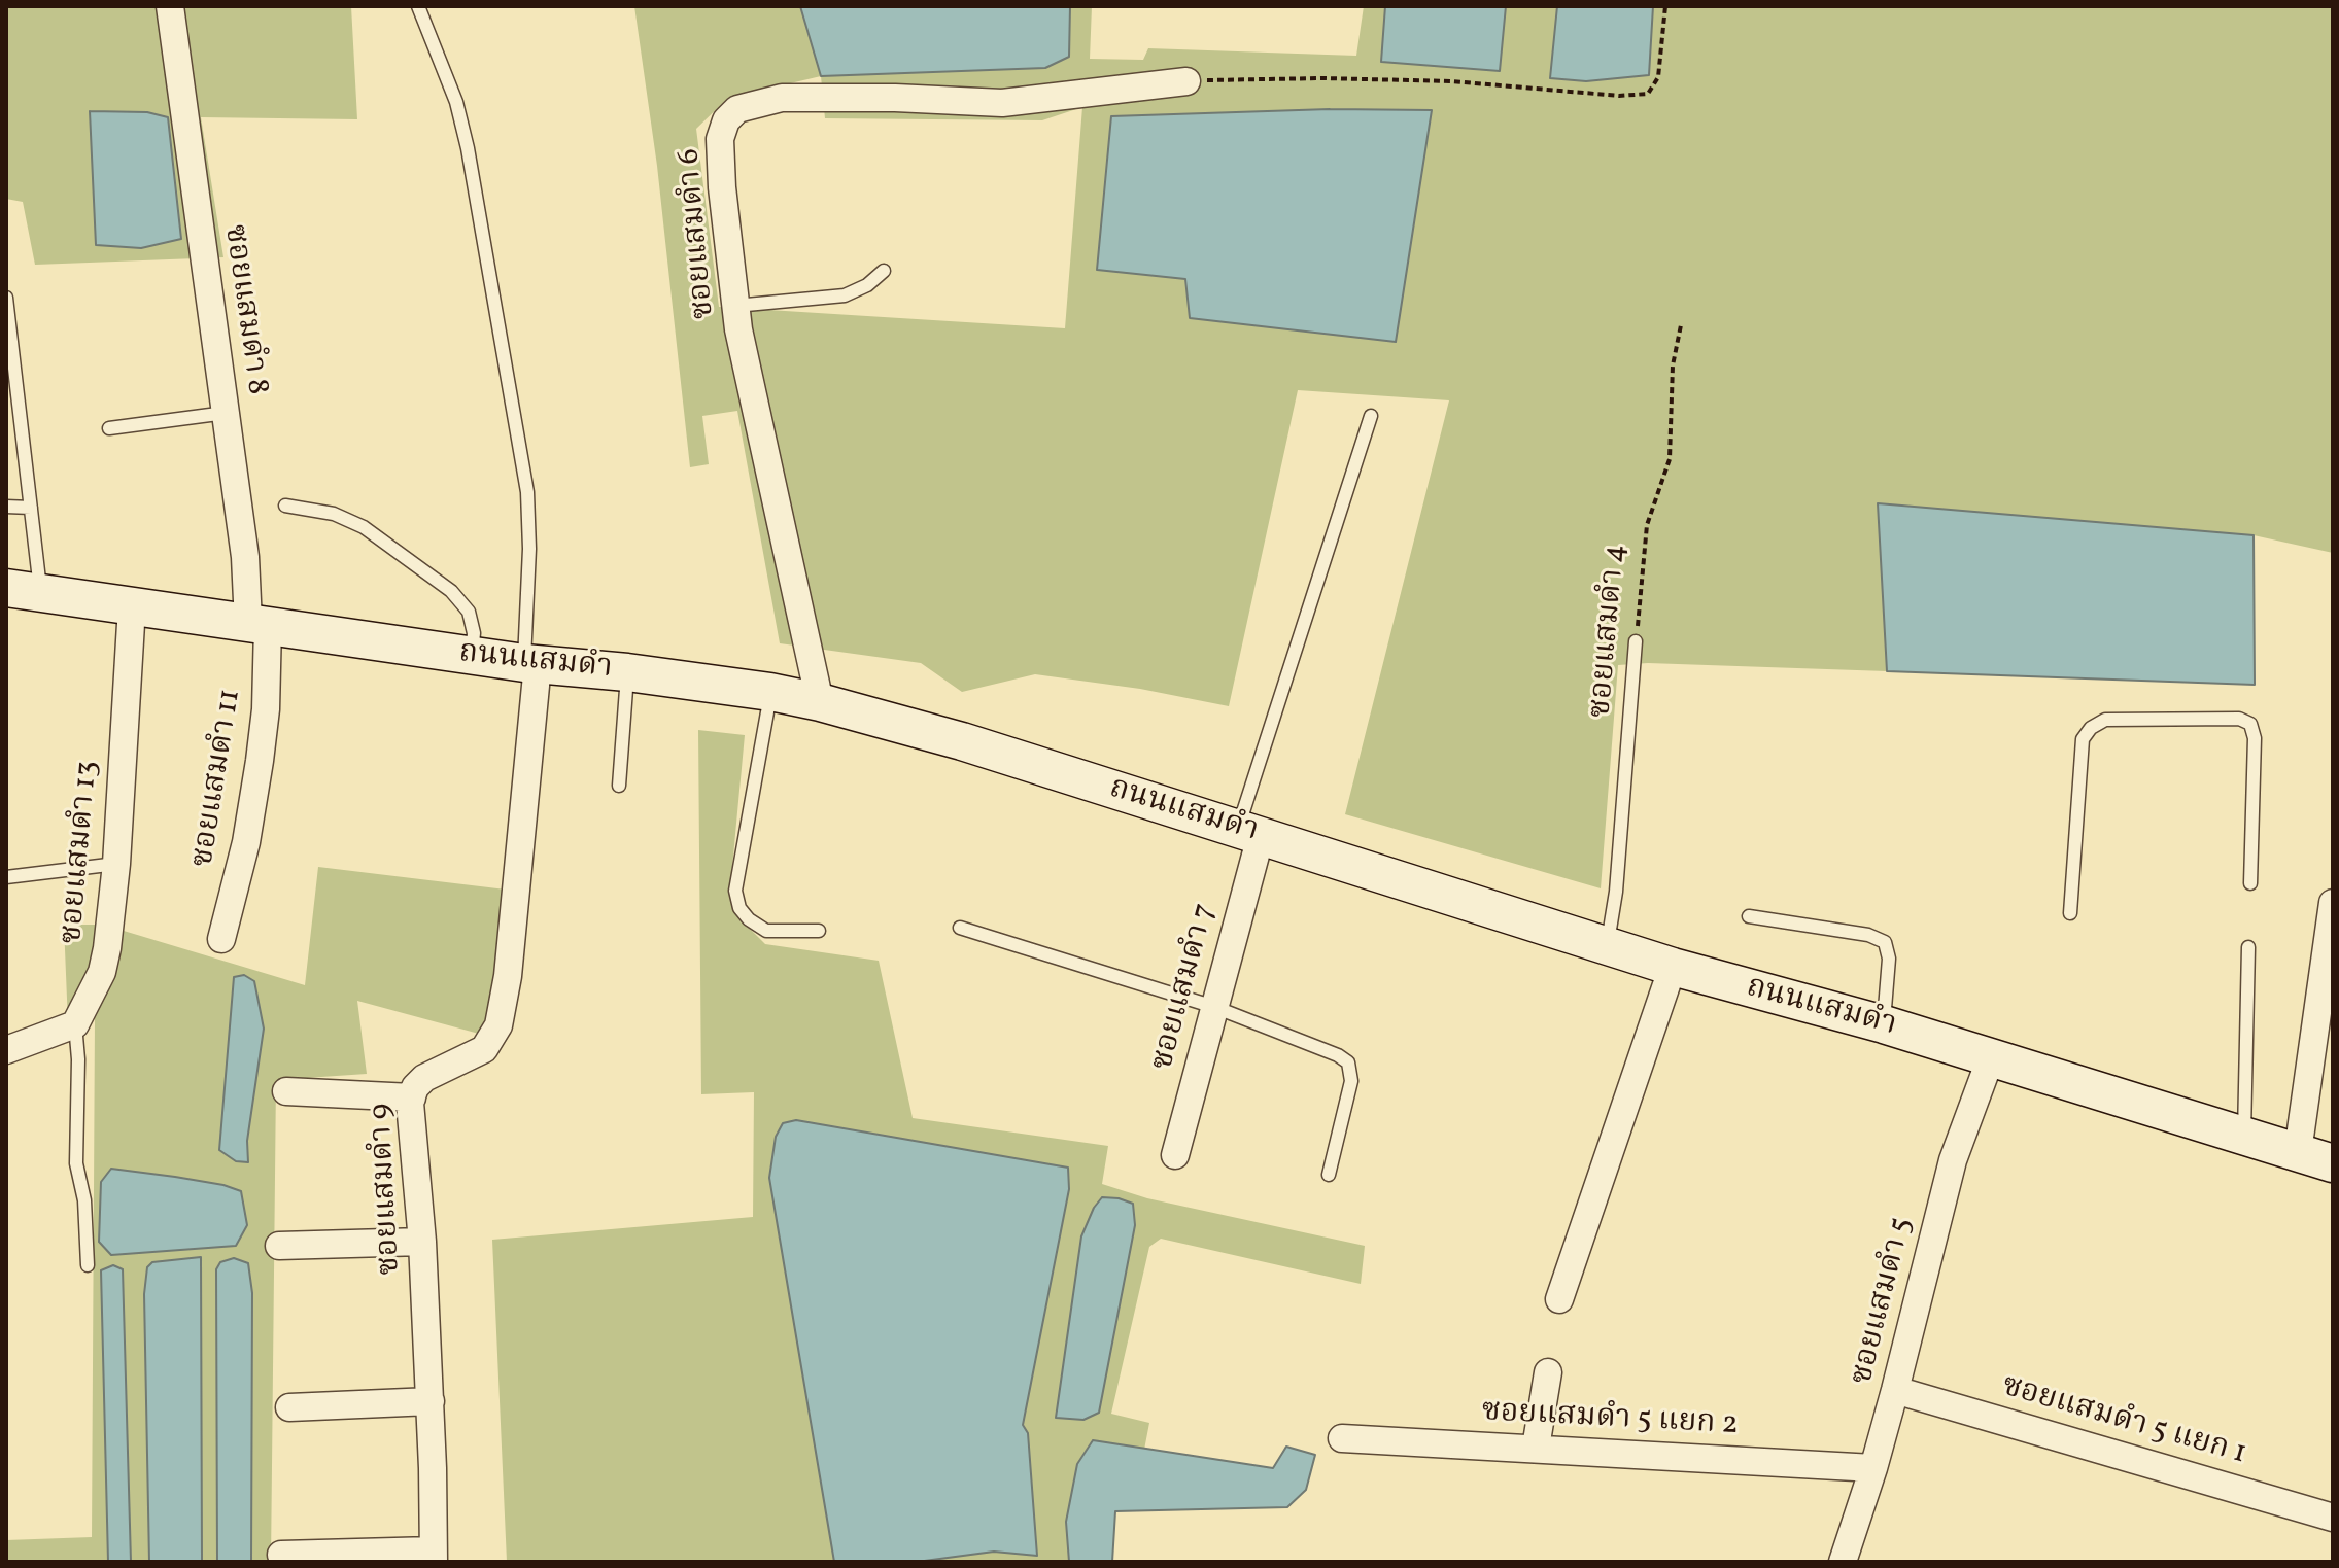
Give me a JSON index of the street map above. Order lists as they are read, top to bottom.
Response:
{
  "streets": {
    "street": [
      "ซอยแสมดำ 6",
      "ซอยแสมดำ 8",
      "ถนนแสมดำ",
      "ซอยแสมดำ 11",
      "ซอยแสมดำ 13",
      "ซอยแสมดำ 7",
      "ซอยแสมดำ 9",
      "ซอยแสมดำ 5",
      "ซอยแสมดำ 5 แยก 2",
      "ซอยแสมดำ 5 แยก 1"
    ],
    "lane": ["ซอยแสมดำ 4"]
  },
  "crossings": [
    ["ซอยแสมดำ 6", "ถนนแสมดำ"],
    ["ซอยแสมดำ 8", "ถนนแสมดำ"],
    ["ซอยแสมดำ 8", "ซอยแสมดำ 11"],
    ["ซอยแสมดำ 4", "ถนนแสมดำ"],
    ["ถนนแสมดำ", "ซอยแสมดำ 11"],
    ["ถนนแสมดำ", "ซอยแสมดำ 13"],
    ["ถนนแสมดำ", "ซอยแสมดำ 7"],
    ["ถนนแสมดำ", "ซอยแสมดำ 9"],
    ["ถนนแสมดำ", "ซอยแสมดำ 5"],
    ["ซอยแสมดำ 5", "ซอยแสมดำ 5 แยก 2"],
    ["ซอยแสมดำ 5", "ซอยแสมดำ 5 แยก 1"]
  ]
}
